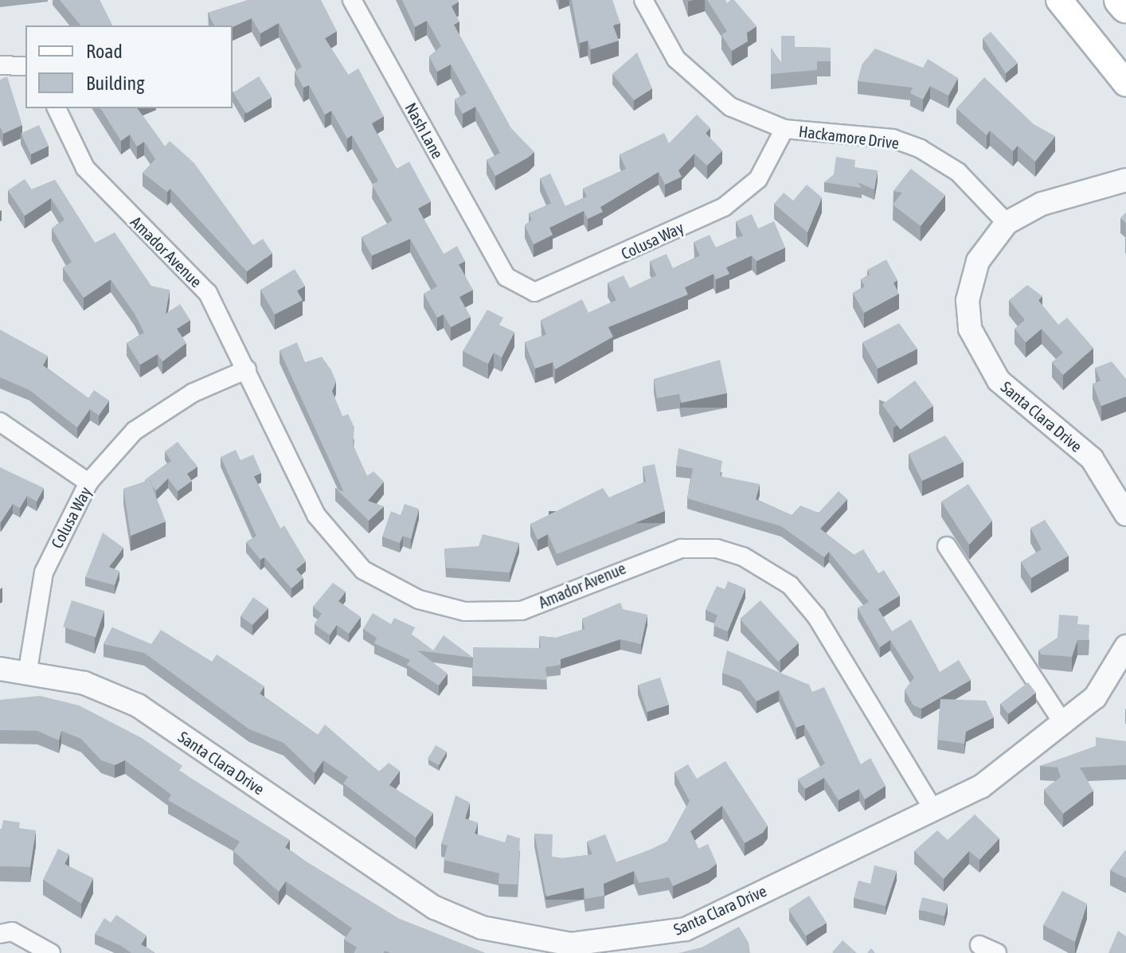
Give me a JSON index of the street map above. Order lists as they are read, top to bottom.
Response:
{
  "streets": {
    "street": [
      "Nash Lane",
      "Hackamore Drive",
      "Colusa Way",
      "Amador Avenue",
      "Santa Clara Drive"
    ]
  },
  "crossings": [
    ["Nash Lane", "Colusa Way"],
    ["Hackamore Drive", "Colusa Way"],
    ["Hackamore Drive", "Santa Clara Drive"],
    ["Colusa Way", "Amador Avenue"],
    ["Colusa Way", "Santa Clara Drive"],
    ["Amador Avenue", "Santa Clara Drive"]
  ],
  "legend": ["Road", "Building"]
}
